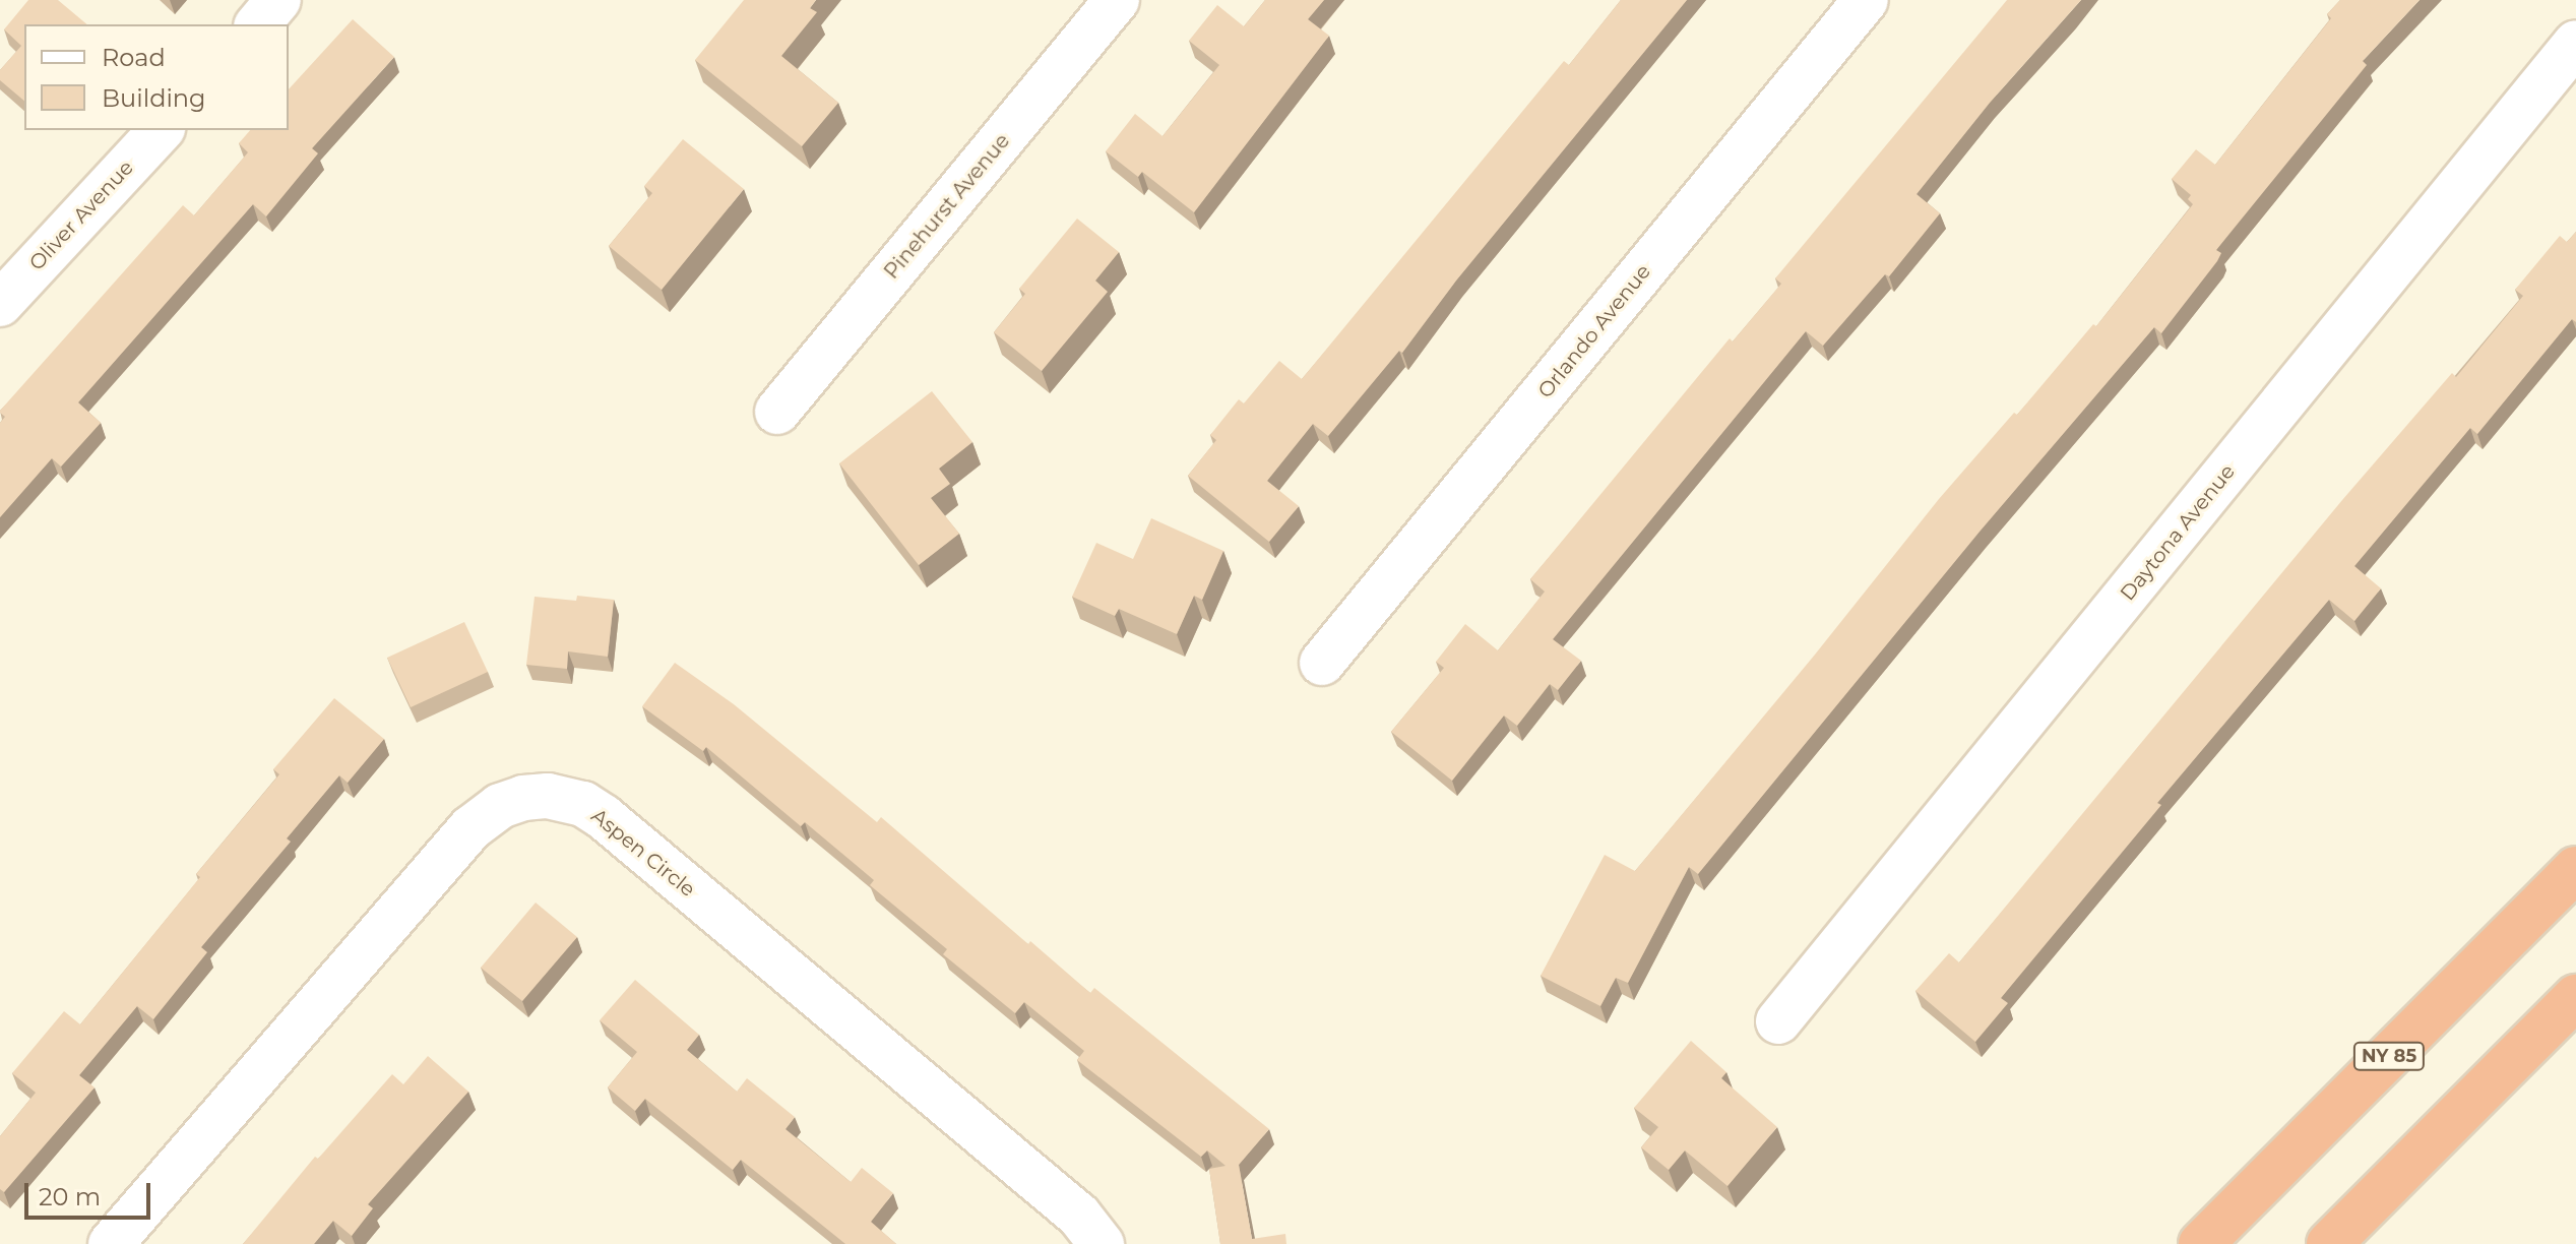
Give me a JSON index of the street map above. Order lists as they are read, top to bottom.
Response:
{
  "streets": {
    "highway": ["NY 85"],
    "street": [
      "Pinehurst Avenue",
      "Oliver Avenue",
      "Orlando Avenue",
      "Daytona Avenue",
      "Aspen Circle"
    ]
  },
  "legend": ["Road", "Building"],
  "scale_bar": "20 m"
}
